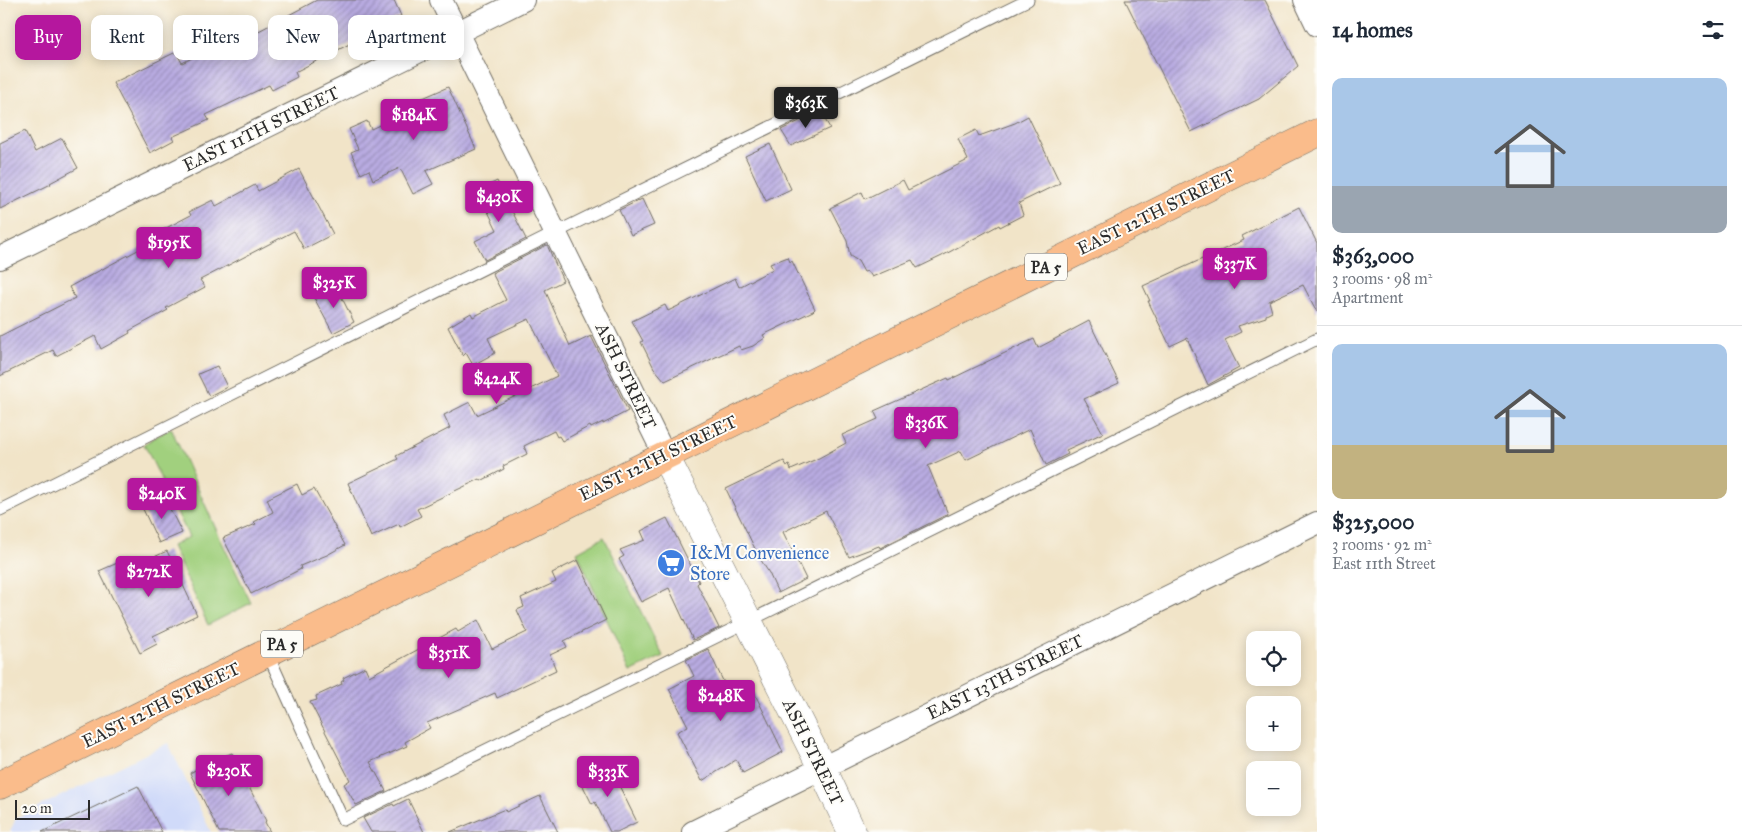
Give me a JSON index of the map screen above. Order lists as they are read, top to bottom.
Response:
{
  "streets": {
    "main road": ["EAST 12TH STREET", "PA 5"],
    "street": ["EAST 11TH STREET", "ASH STREET", "EAST 13TH STREET"]
  },
  "crossings": [
    ["EAST 12TH STREET", "ASH STREET"],
    ["ASH STREET", "EAST 13TH STREET"]
  ],
  "places": {
    "supermarket": ["I&M Convenience Store"]
  },
  "scale_bar": "20 m",
  "page": {
    "heading": "14 homes",
    "chip": [
      "Buy",
      "Rent",
      "Filters",
      "New",
      "Apartment"
    ],
    "list": [
      {
        "name": "$363,000",
        "note": "3 rooms · 98 m² · Apartment"
      },
      {
        "name": "$325,000",
        "note": "3 rooms · 92 m² · East 11th Street"
      }
    ],
    "price": [
      "$363K",
      "$184K",
      "$430K",
      "$195K",
      "$337K",
      "$325K",
      "$424K",
      "$336K",
      "$240K",
      "$272K",
      "$351K",
      "$248K",
      "$230K",
      "$333K"
    ],
    "map_buttons": ["+", "−"],
    "scale": "20 m"
  }
}
